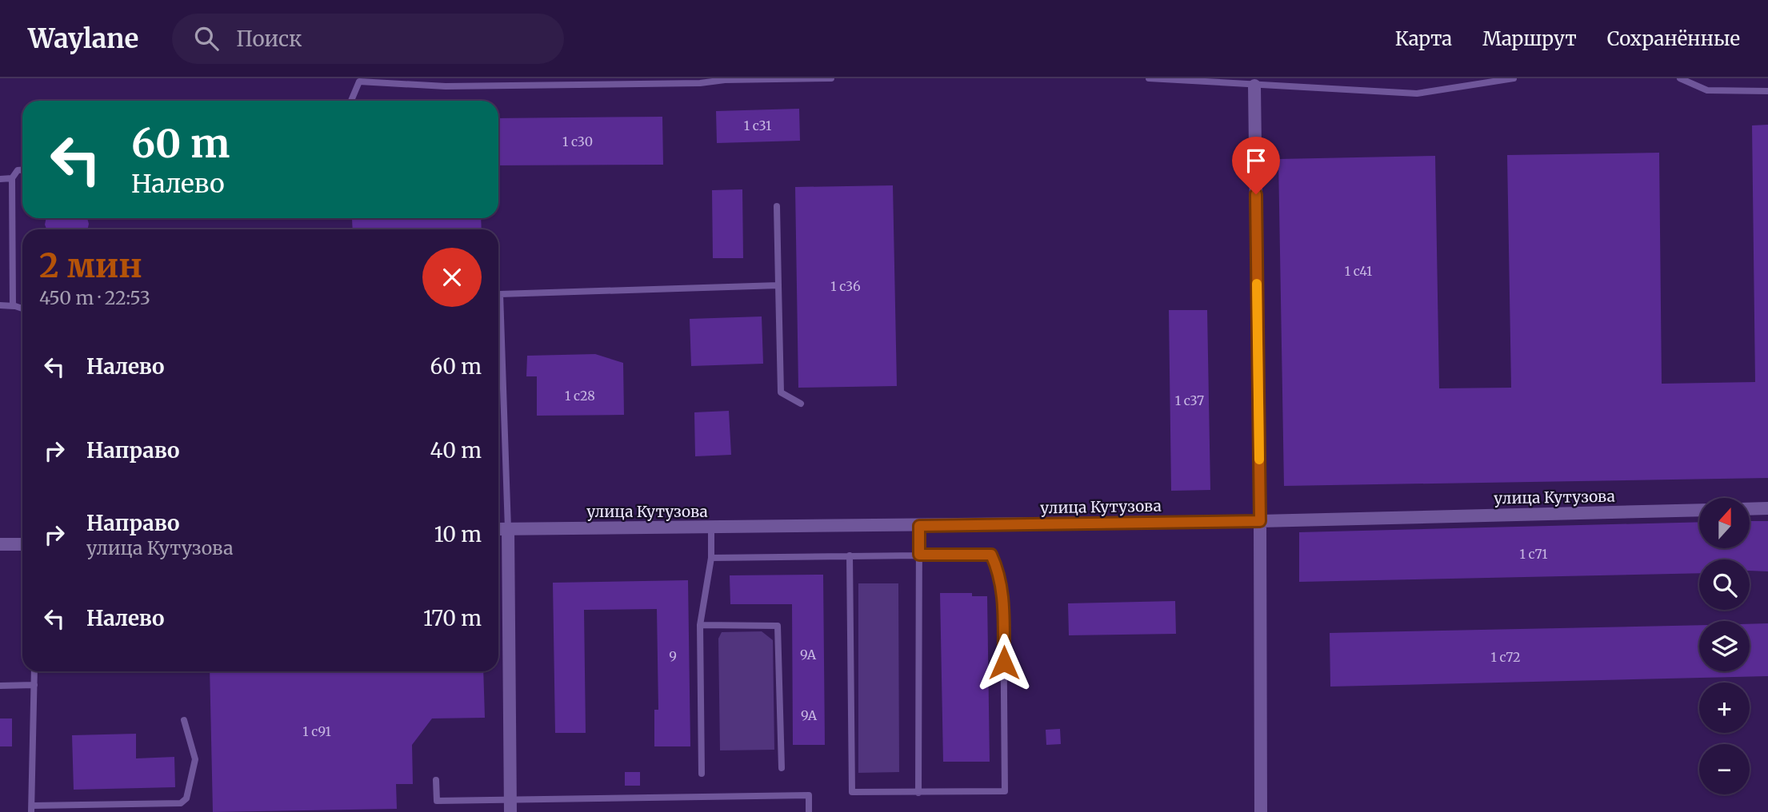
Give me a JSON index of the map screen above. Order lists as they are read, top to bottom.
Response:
{
  "streets": {
    "street": ["улица Кутузова"]
  },
  "house_numbers": [
    "1 с31",
    "1 с30",
    "1 с41",
    "1 с36",
    "1 с28",
    "1 с37",
    "1 с71",
    "9А",
    "9",
    "1 с72",
    "9А",
    "1 с91"
  ],
  "north": "top",
  "page": {
    "header": "Waylane",
    "search": "Поиск",
    "nav": ["Карта", "Маршрут", "Сохранённые"],
    "turn": ["60 m", "Налево"],
    "heading": ["2 мин", "450 m · 22:53"],
    "list": [
      {
        "name": "Налево",
        "value": "60 m"
      },
      {
        "name": "Направо",
        "value": "40 m"
      },
      {
        "name": "Направо",
        "note": "улица Кутузова",
        "value": "10 m"
      },
      {
        "name": "Налево",
        "value": "170 m"
      }
    ],
    "map_buttons": ["+", "−"]
  }
}
